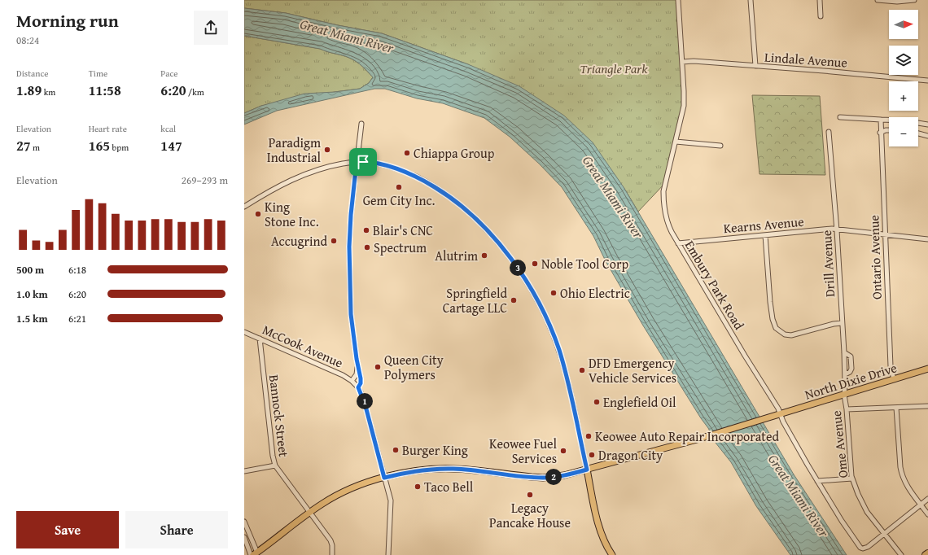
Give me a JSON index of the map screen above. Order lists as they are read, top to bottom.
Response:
{
  "streets": {
    "main road": ["North Dixie Drive"],
    "street": [
      "Lindale Avenue",
      "Kearns Avenue",
      "Ontario Avenue",
      "Drill Avenue",
      "Embury Park Road",
      "McCook Avenue",
      "Bannock Street",
      "Ome Avenue"
    ]
  },
  "crossings": [
    ["Lindale Avenue", "Embury Park Road"],
    ["Kearns Avenue", "Ontario Avenue"],
    ["Kearns Avenue", "Drill Avenue"],
    ["Kearns Avenue", "Embury Park Road"],
    ["Ontario Avenue", "North Dixie Drive"],
    ["Drill Avenue", "North Dixie Drive"],
    ["Drill Avenue", "Ome Avenue"],
    ["Embury Park Road", "North Dixie Drive"],
    ["Embury Park Road", "Ome Avenue"],
    ["McCook Avenue", "Bannock Street"],
    ["North Dixie Drive", "Bannock Street"],
    ["North Dixie Drive", "Ome Avenue"]
  ],
  "water": ["Great Miami River"],
  "parks": ["Triangle Park"],
  "places": [
    "Paradigm Industrial",
    "Chiappa Group",
    "Gem City Inc.",
    "King Stone Inc.",
    "Blair's CNC",
    "Accugrind",
    "Spectrum",
    "Alutrim",
    "Noble Tool Corp",
    "Ohio Electric",
    "Springfield Cartage LLC",
    "Queen City Polymers",
    "DFD Emergency Vehicle Services",
    "Englefield Oil",
    "Keowee Auto Repair Incorporated",
    "Burger King",
    "Keowee Fuel Services",
    "Dragon City",
    "Taco Bell",
    "Legacy Pancake House"
  ],
  "north": "right",
  "page": {
    "heading": ["Morning run", "08:24"],
    "map_buttons": ["+", "−"],
    "stats": [
      ["Distance", "1.89 km"],
      ["Time", "11:58"],
      ["Pace", "6:20 /km"],
      ["Elevation", "27 m"],
      ["Heart rate", "165 bpm"],
      ["kcal", "147"]
    ],
    "chart": ["Elevation", "269–293 m"],
    "list": [
      {
        "name": "500 m",
        "note": "6:18"
      },
      {
        "name": "1.0 km",
        "note": "6:20"
      },
      {
        "name": "1.5 km",
        "note": "6:21"
      }
    ],
    "pins": ["3", "1", "2"],
    "buttons": ["Save", "Share"]
  }
}
